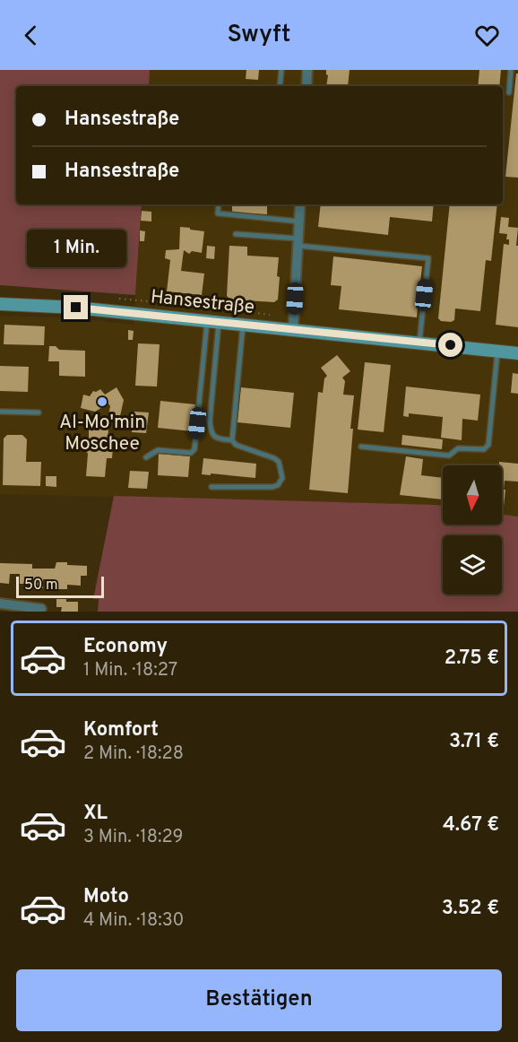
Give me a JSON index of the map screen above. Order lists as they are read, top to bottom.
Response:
{
  "streets": {
    "main road": ["Hansestraße"]
  },
  "places": ["Al-Mo'min Moschee"],
  "scale_bar": "50 m",
  "north": "bottom",
  "page": {
    "header": "Swyft",
    "banner": ["Hansestraße", "Hansestraße"],
    "bubble": "1 Min.",
    "scale": "50 m",
    "list": [
      {
        "name": "Economy",
        "note": "1 Min. · 18:27",
        "value": "2.75 €"
      },
      {
        "name": "Komfort",
        "note": "2 Min. · 18:28",
        "value": "3.71 €"
      },
      {
        "name": "XL",
        "note": "3 Min. · 18:29",
        "value": "4.67 €"
      },
      {
        "name": "Moto",
        "note": "4 Min. · 18:30",
        "value": "3.52 €"
      }
    ],
    "buttons": "Bestätigen"
  }
}
